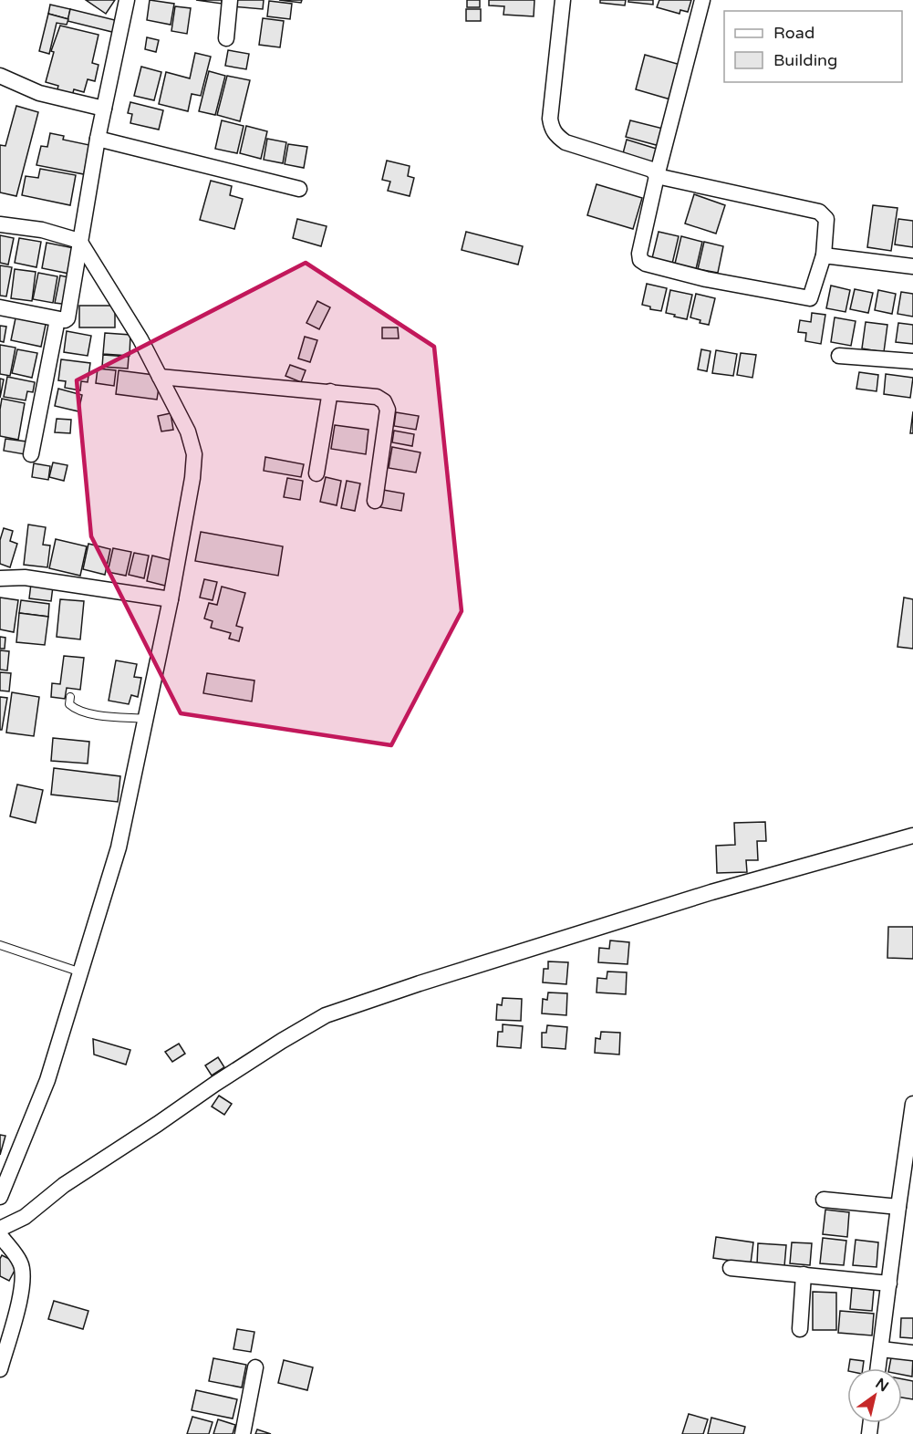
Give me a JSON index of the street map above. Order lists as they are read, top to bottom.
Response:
{
  "legend": ["Road", "Building"],
  "north": "top right"
}
